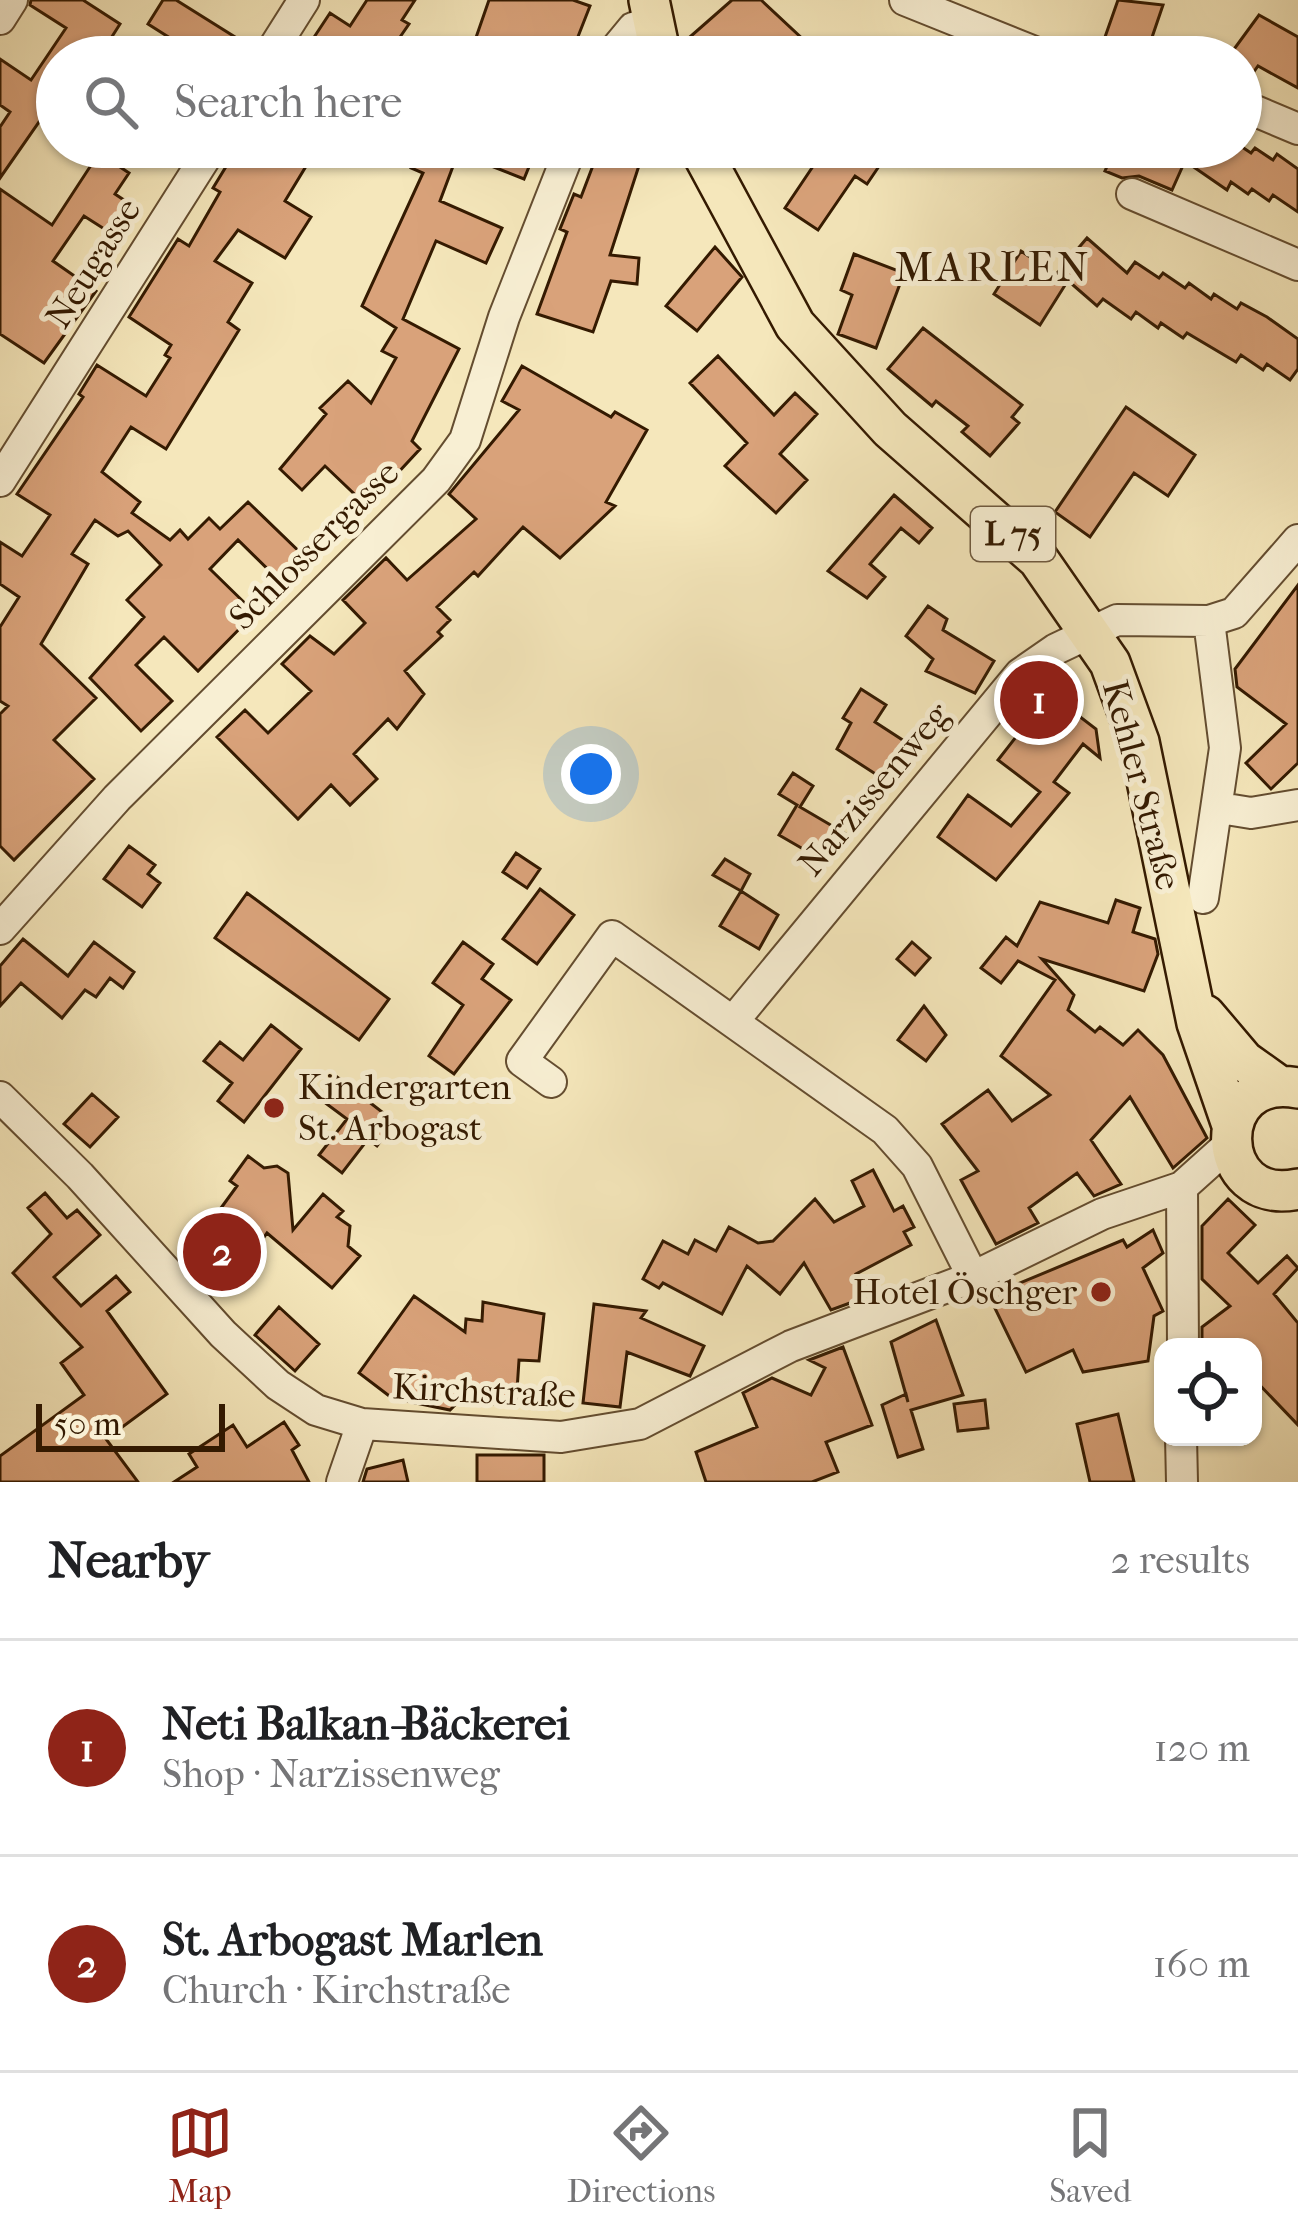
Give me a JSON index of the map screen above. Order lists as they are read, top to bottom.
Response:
{
  "streets": {
    "main road": ["L 75", "Kehler Straße"],
    "street": [
      "Neugasse",
      "Schlossergasse",
      "Narzissenweg",
      "Kirchstraße"
    ]
  },
  "crossings": [
    ["Kehler Straße", "Narzissenweg"],
    ["Kehler Straße", "Kirchstraße"]
  ],
  "districts": ["MARLEN"],
  "places": ["Kindergarten St. Arbogast", "Hotel Öschger"],
  "scale_bar": "50 m",
  "page": {
    "search": "Search here",
    "pins": ["1", "2"],
    "scale": "50 m",
    "heading": ["Nearby", "2 results"],
    "list": [
      {
        "mark": "1",
        "name": "Neti Balkan-Bäckerei",
        "note": "Shop · Narzissenweg",
        "value": "120 m"
      },
      {
        "mark": "2",
        "name": "St. Arbogast Marlen",
        "note": "Church · Kirchstraße",
        "value": "160 m"
      }
    ],
    "nav": ["Map", "Directions", "Saved"]
  }
}
